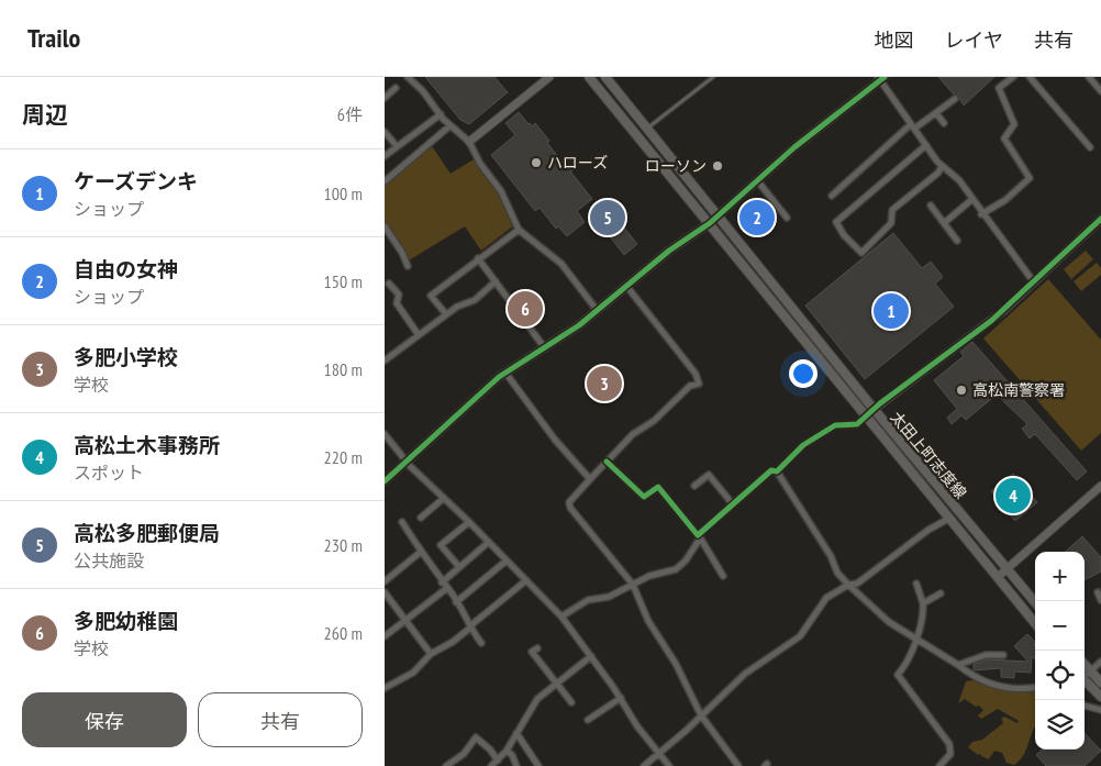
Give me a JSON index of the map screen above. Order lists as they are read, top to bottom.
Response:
{
  "streets": {
    "main road": ["太田上町志度線"]
  },
  "places": ["ハローズ", "ローソン", "高松南警察署"],
  "page": {
    "header": "Trailo",
    "nav": ["地図", "レイヤ", "共有"],
    "heading": ["周辺", "6件"],
    "list": [
      {
        "mark": "1",
        "name": "ケーズデンキ",
        "note": "ショップ",
        "value": "100 m"
      },
      {
        "mark": "2",
        "name": "自由の女神",
        "note": "ショップ",
        "value": "150 m"
      },
      {
        "mark": "3",
        "name": "多肥小学校",
        "note": "学校",
        "value": "180 m"
      },
      {
        "mark": "4",
        "name": "高松土木事務所",
        "note": "スポット",
        "value": "220 m"
      },
      {
        "mark": "5",
        "name": "高松多肥郵便局",
        "note": "公共施設",
        "value": "230 m"
      },
      {
        "mark": "6",
        "name": "多肥幼稚園",
        "note": "学校",
        "value": "260 m"
      }
    ],
    "pins": [
      "2",
      "5",
      "6",
      "1",
      "3",
      "4"
    ],
    "map_buttons": ["+", "−"],
    "buttons": ["保存", "共有"]
  }
}
